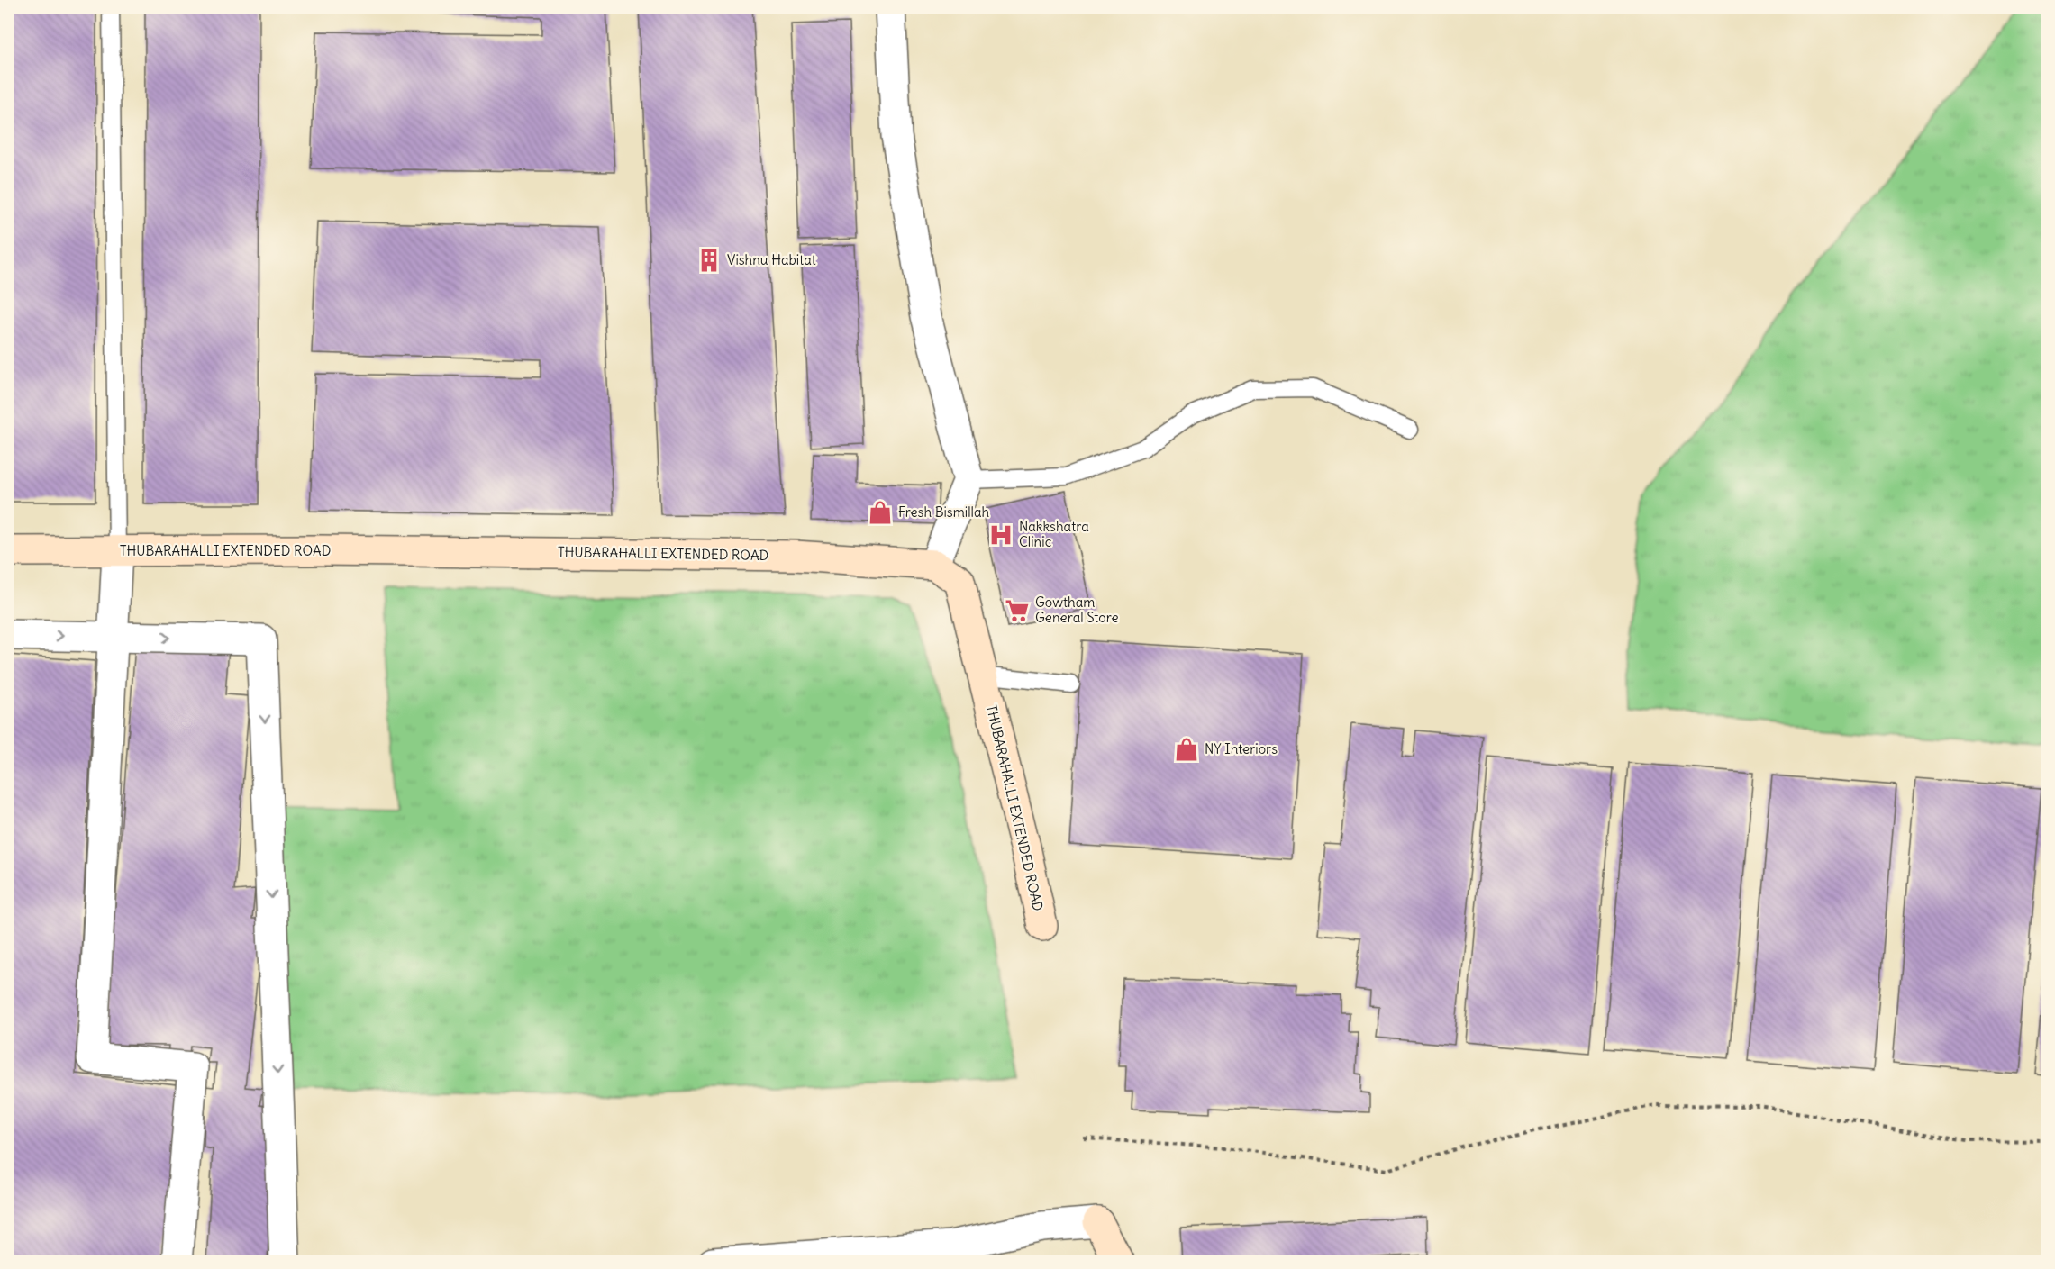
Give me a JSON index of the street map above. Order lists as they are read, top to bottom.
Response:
{
  "streets": {
    "street": ["THUBARAHALLI EXTENDED ROAD"]
  },
  "places": {
    "building": ["Vishnu Habitat"],
    "shop": ["Fresh Bismillah", "NY Interiors"],
    "hospital": ["Nakkshatra Clinic"],
    "supermarket": ["Gowtham General Store"]
  }
}
